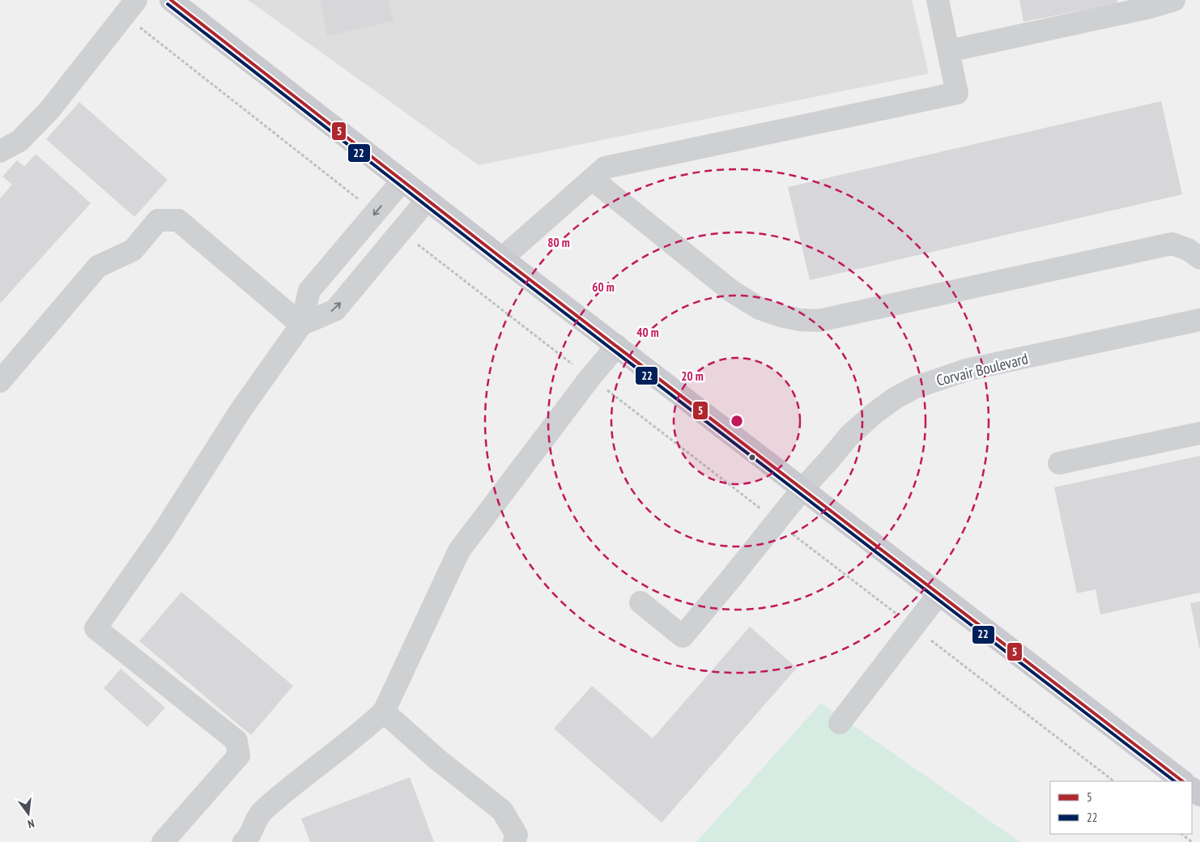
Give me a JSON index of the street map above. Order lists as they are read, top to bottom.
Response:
{
  "streets": {
    "street": ["Corvair Boulevard"]
  },
  "lines": ["transit line 5", "transit line 22"],
  "legend": ["5", "22"],
  "north": "bottom",
  "rings": [
    "80 m",
    "60 m",
    "40 m",
    "20 m"
  ]
}
